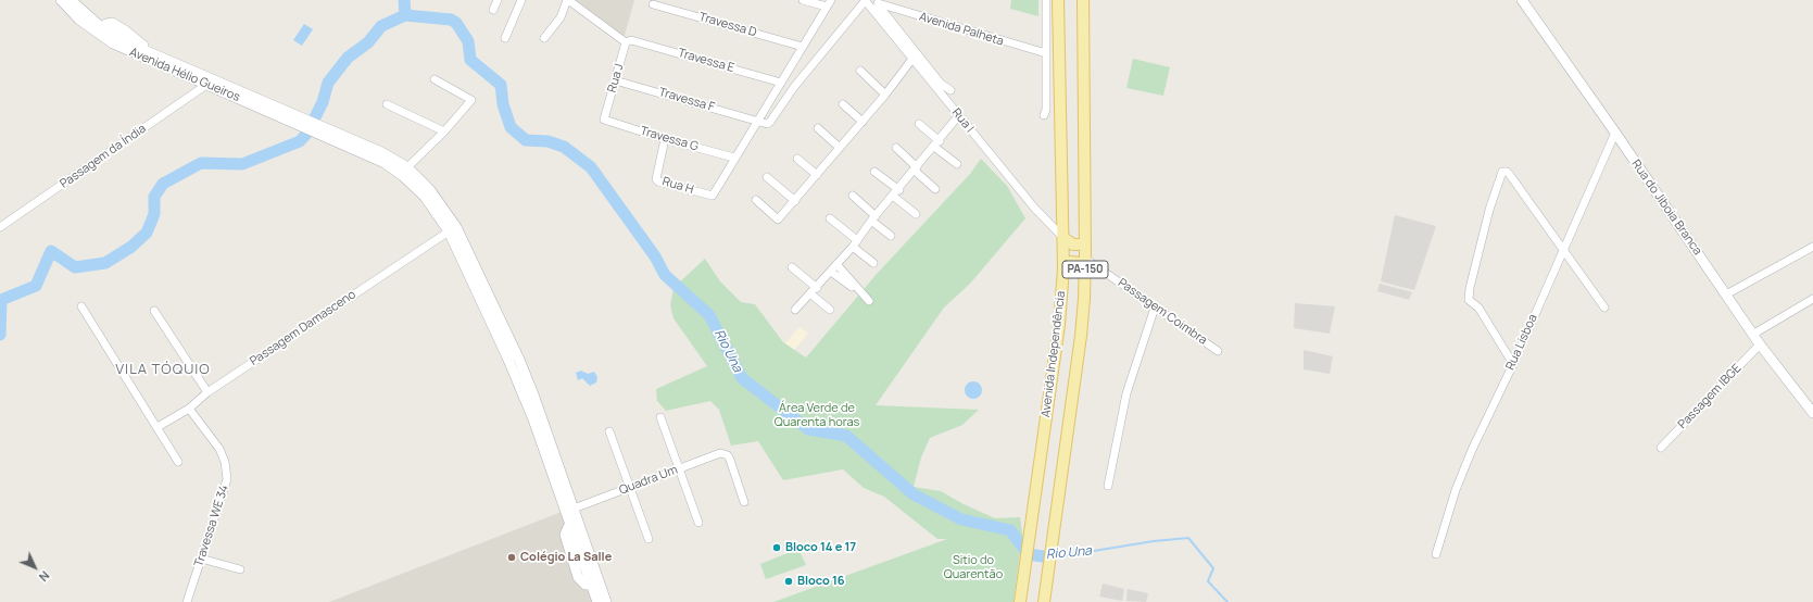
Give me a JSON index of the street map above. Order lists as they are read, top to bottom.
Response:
{
  "streets": {
    "main road": [
      "Avenida Hélio Gueiros",
      "Rua do Jiboia Branca",
      "PA-150",
      "Avenida Independência"
    ],
    "street": [
      "Travessa D",
      "Avenida Palheta",
      "Travessa E",
      "Rua J",
      "Travessa F",
      "Rua I",
      "Travessa G",
      "Passagem da Índia",
      "Rua H",
      "Passagem Coimbra",
      "Passagem Damasceno",
      "Rua Lisboa",
      "Passagem IBGE",
      "Quadra Um",
      "Travessa WE 34"
    ]
  },
  "crossings": [
    ["Travessa E", "Rua J"],
    ["Avenida Hélio Gueiros", "Passagem da Índia"],
    ["Rua J", "Travessa F"],
    ["Rua J", "Travessa G"],
    ["Rua I", "Avenida Independência"],
    ["Travessa G", "Rua H"],
    ["Rua do Jiboia Branca", "Rua Lisboa"],
    ["Rua do Jiboia Branca", "Passagem IBGE"],
    ["Passagem Coimbra", "Avenida Independência"],
    ["Passagem Damasceno", "Travessa WE 34"]
  ],
  "districts": ["VILA TÓQUIO"],
  "water": ["Rio Una"],
  "parks": ["Área Verde de Quarenta horas", "Sitio do Quarentão"],
  "places": ["Bloco 14 e 17", "Colégio La Salle", "Bloco 16"],
  "north": "bottom right"
}
